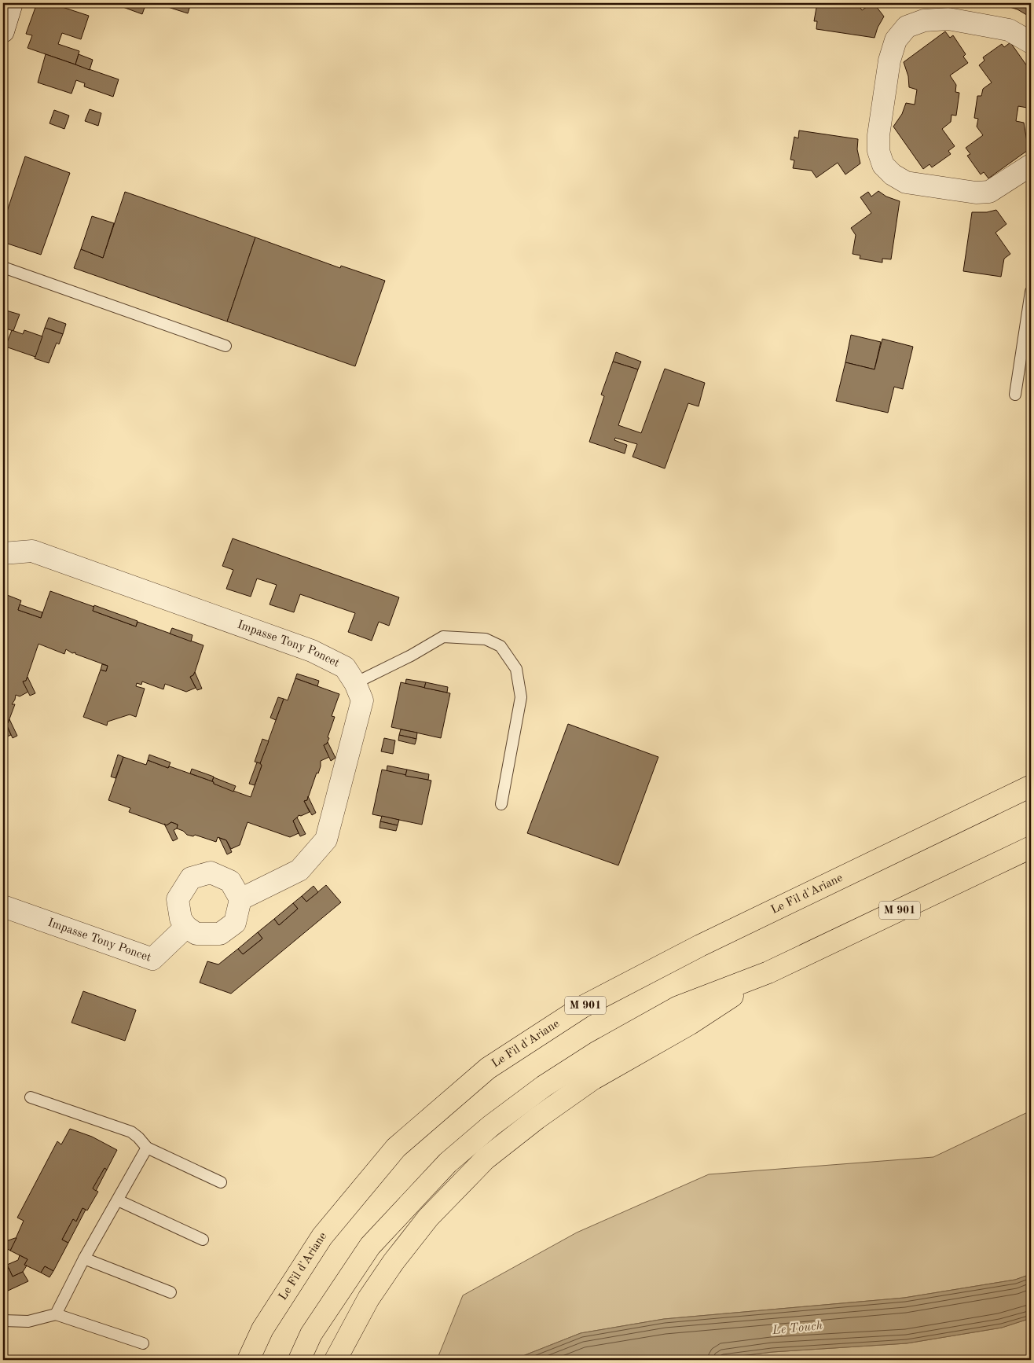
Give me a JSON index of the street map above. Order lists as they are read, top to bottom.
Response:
{
  "streets": {
    "highway": ["Le Fil d'Ariane", "M 901"],
    "street": ["Impasse Tony Poncet"]
  },
  "water": ["Le Touch"]
}
